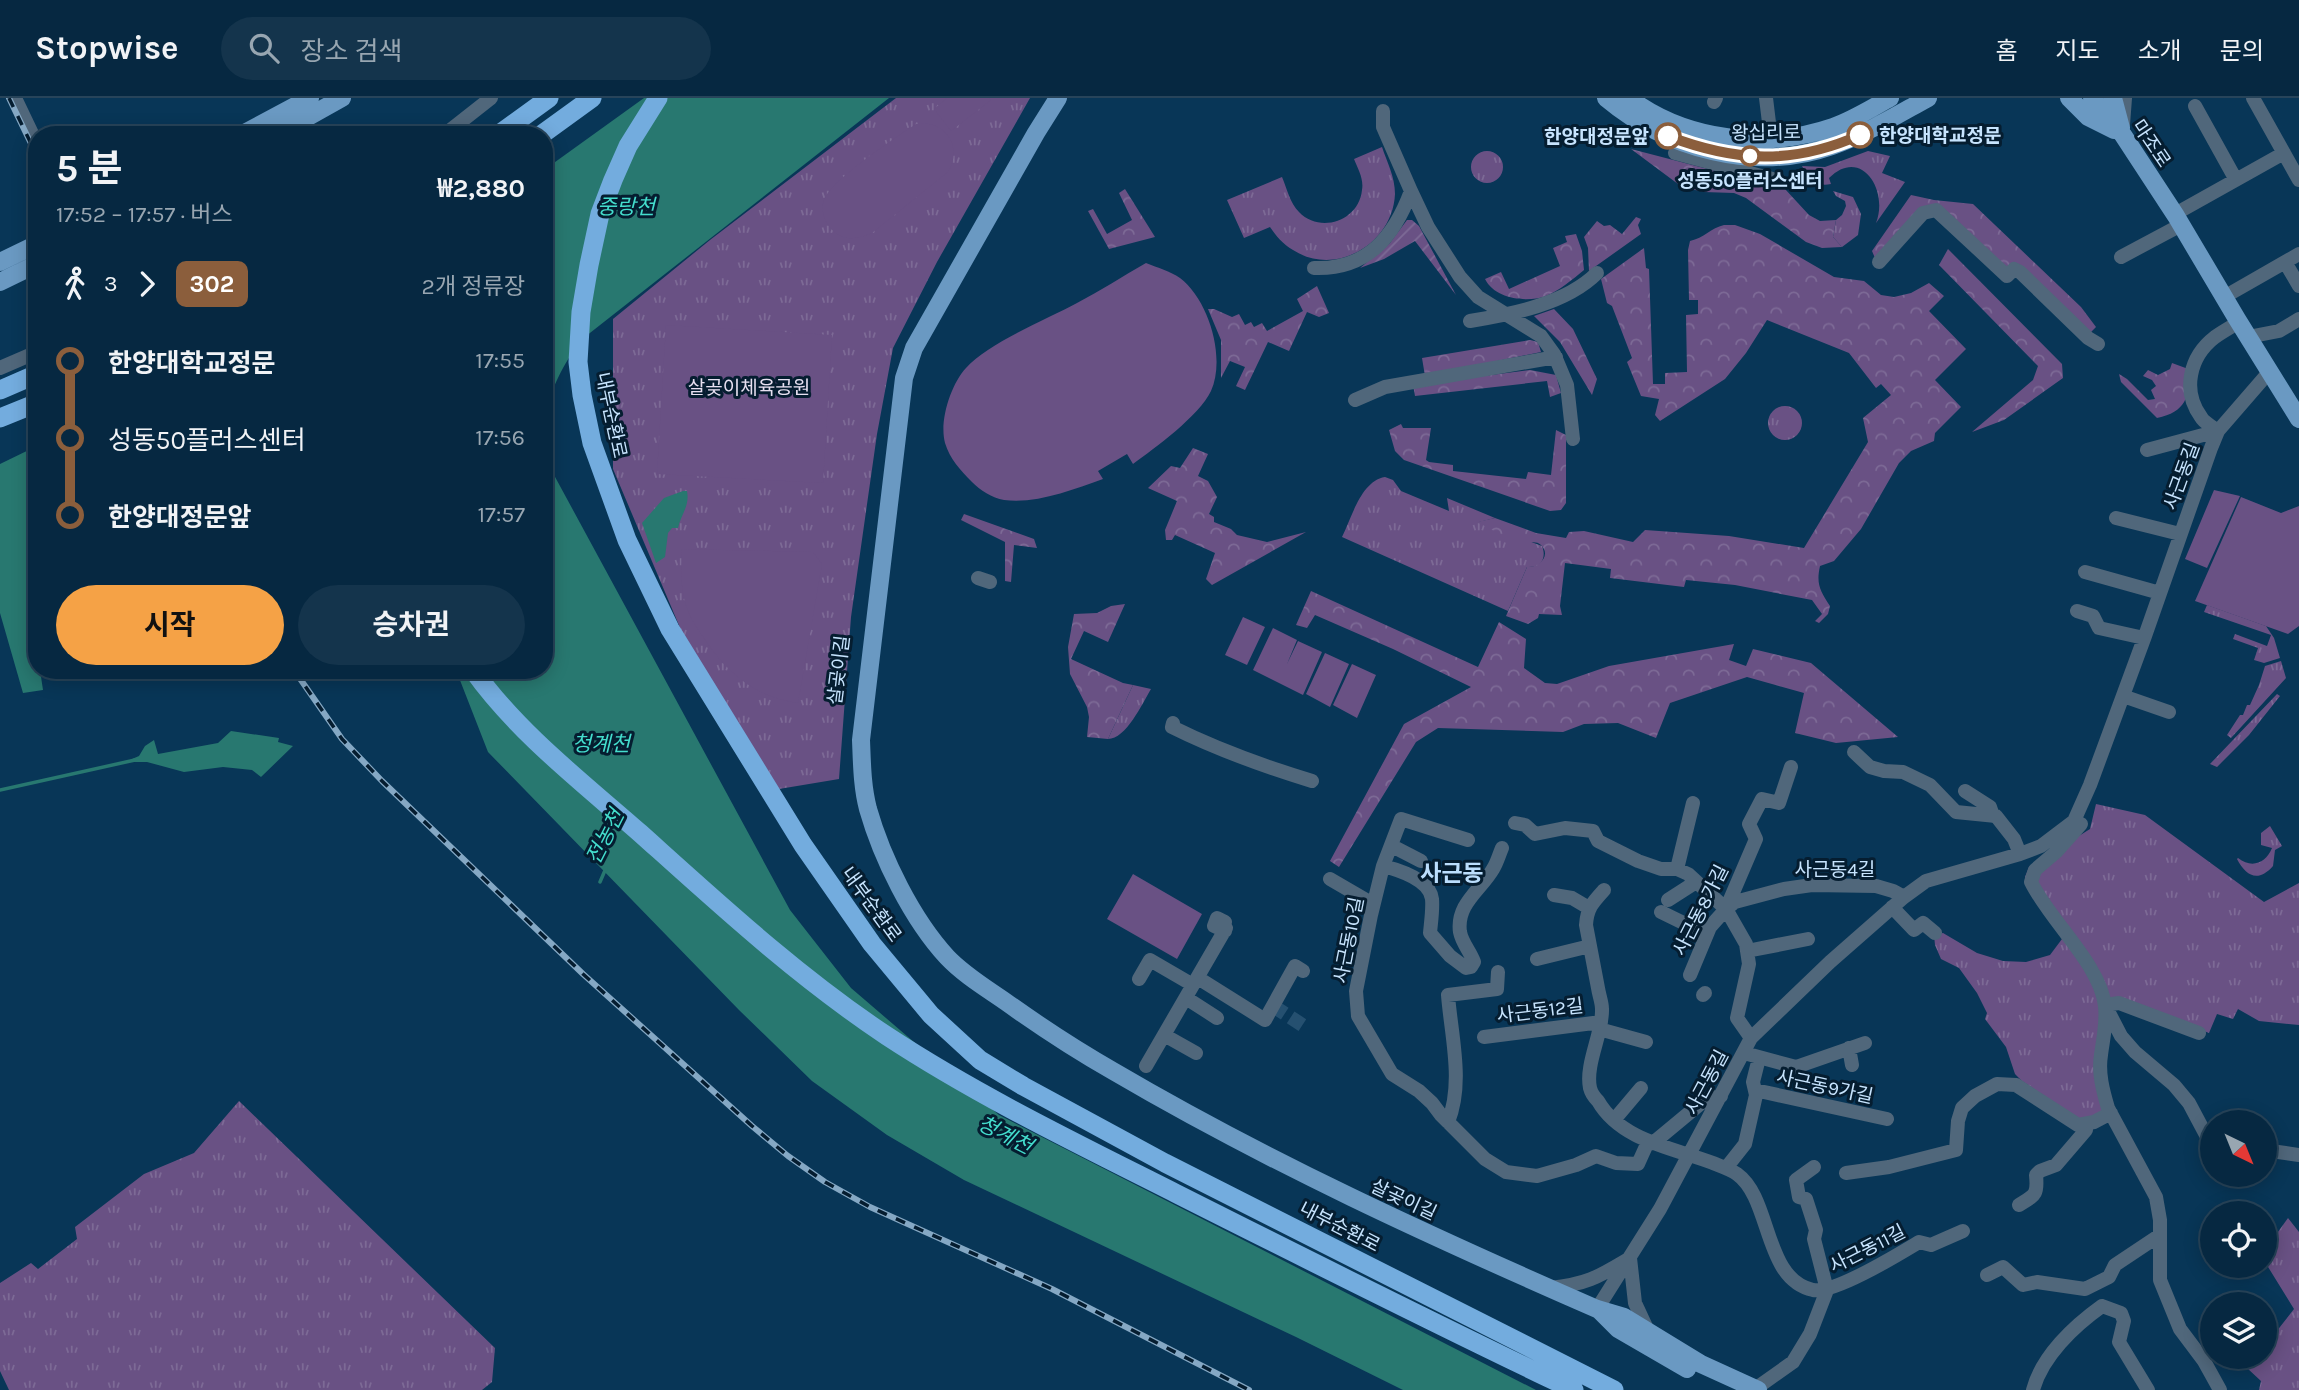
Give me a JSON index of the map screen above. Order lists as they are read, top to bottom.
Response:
{
  "streets": {
    "highway": ["내부순환로"],
    "main road": ["왕십리로", "마조로", "살곶이길"],
    "street": [
      "사근동길",
      "사근동4길",
      "사근동8가길",
      "사근동10길",
      "사근동12길",
      "사근동9가길",
      "사근동11길"
    ]
  },
  "crossings": [
    ["마조로", "사근동길"],
    ["사근동길", "살곶이길"],
    ["사근동길", "사근동4길"],
    ["사근동길", "사근동10길"],
    ["사근동길", "사근동12길"],
    ["사근동길", "사근동11길"],
    ["사근동4길", "사근동8가길"],
    ["사근동10길", "사근동12길"],
    ["사근동12길", "사근동11길"]
  ],
  "districts": ["사근동"],
  "water": ["중랑천", "청계천", "전농천"],
  "parks": ["살곶이체육공원"],
  "places": ["한양대학교정문", "한양대정문앞", "성동50플러스센터"],
  "lines": ["bus line 302"],
  "north": "bottom right",
  "page": {
    "header": "Stopwise",
    "search": "장소 검색",
    "nav": [
      "홈",
      "지도",
      "소개",
      "문의"
    ],
    "heading": ["5 분", "17:52 – 17:57 · 버스", "₩2,880"],
    "legs": ["3", "302", "2개 정류장"],
    "list": [
      {
        "name": "한양대학교정문",
        "value": "17:55"
      },
      {
        "name": "성동50플러스센터",
        "value": "17:56"
      },
      {
        "name": "한양대정문앞",
        "value": "17:57"
      }
    ],
    "buttons": ["시작", "승차권"]
  }
}
